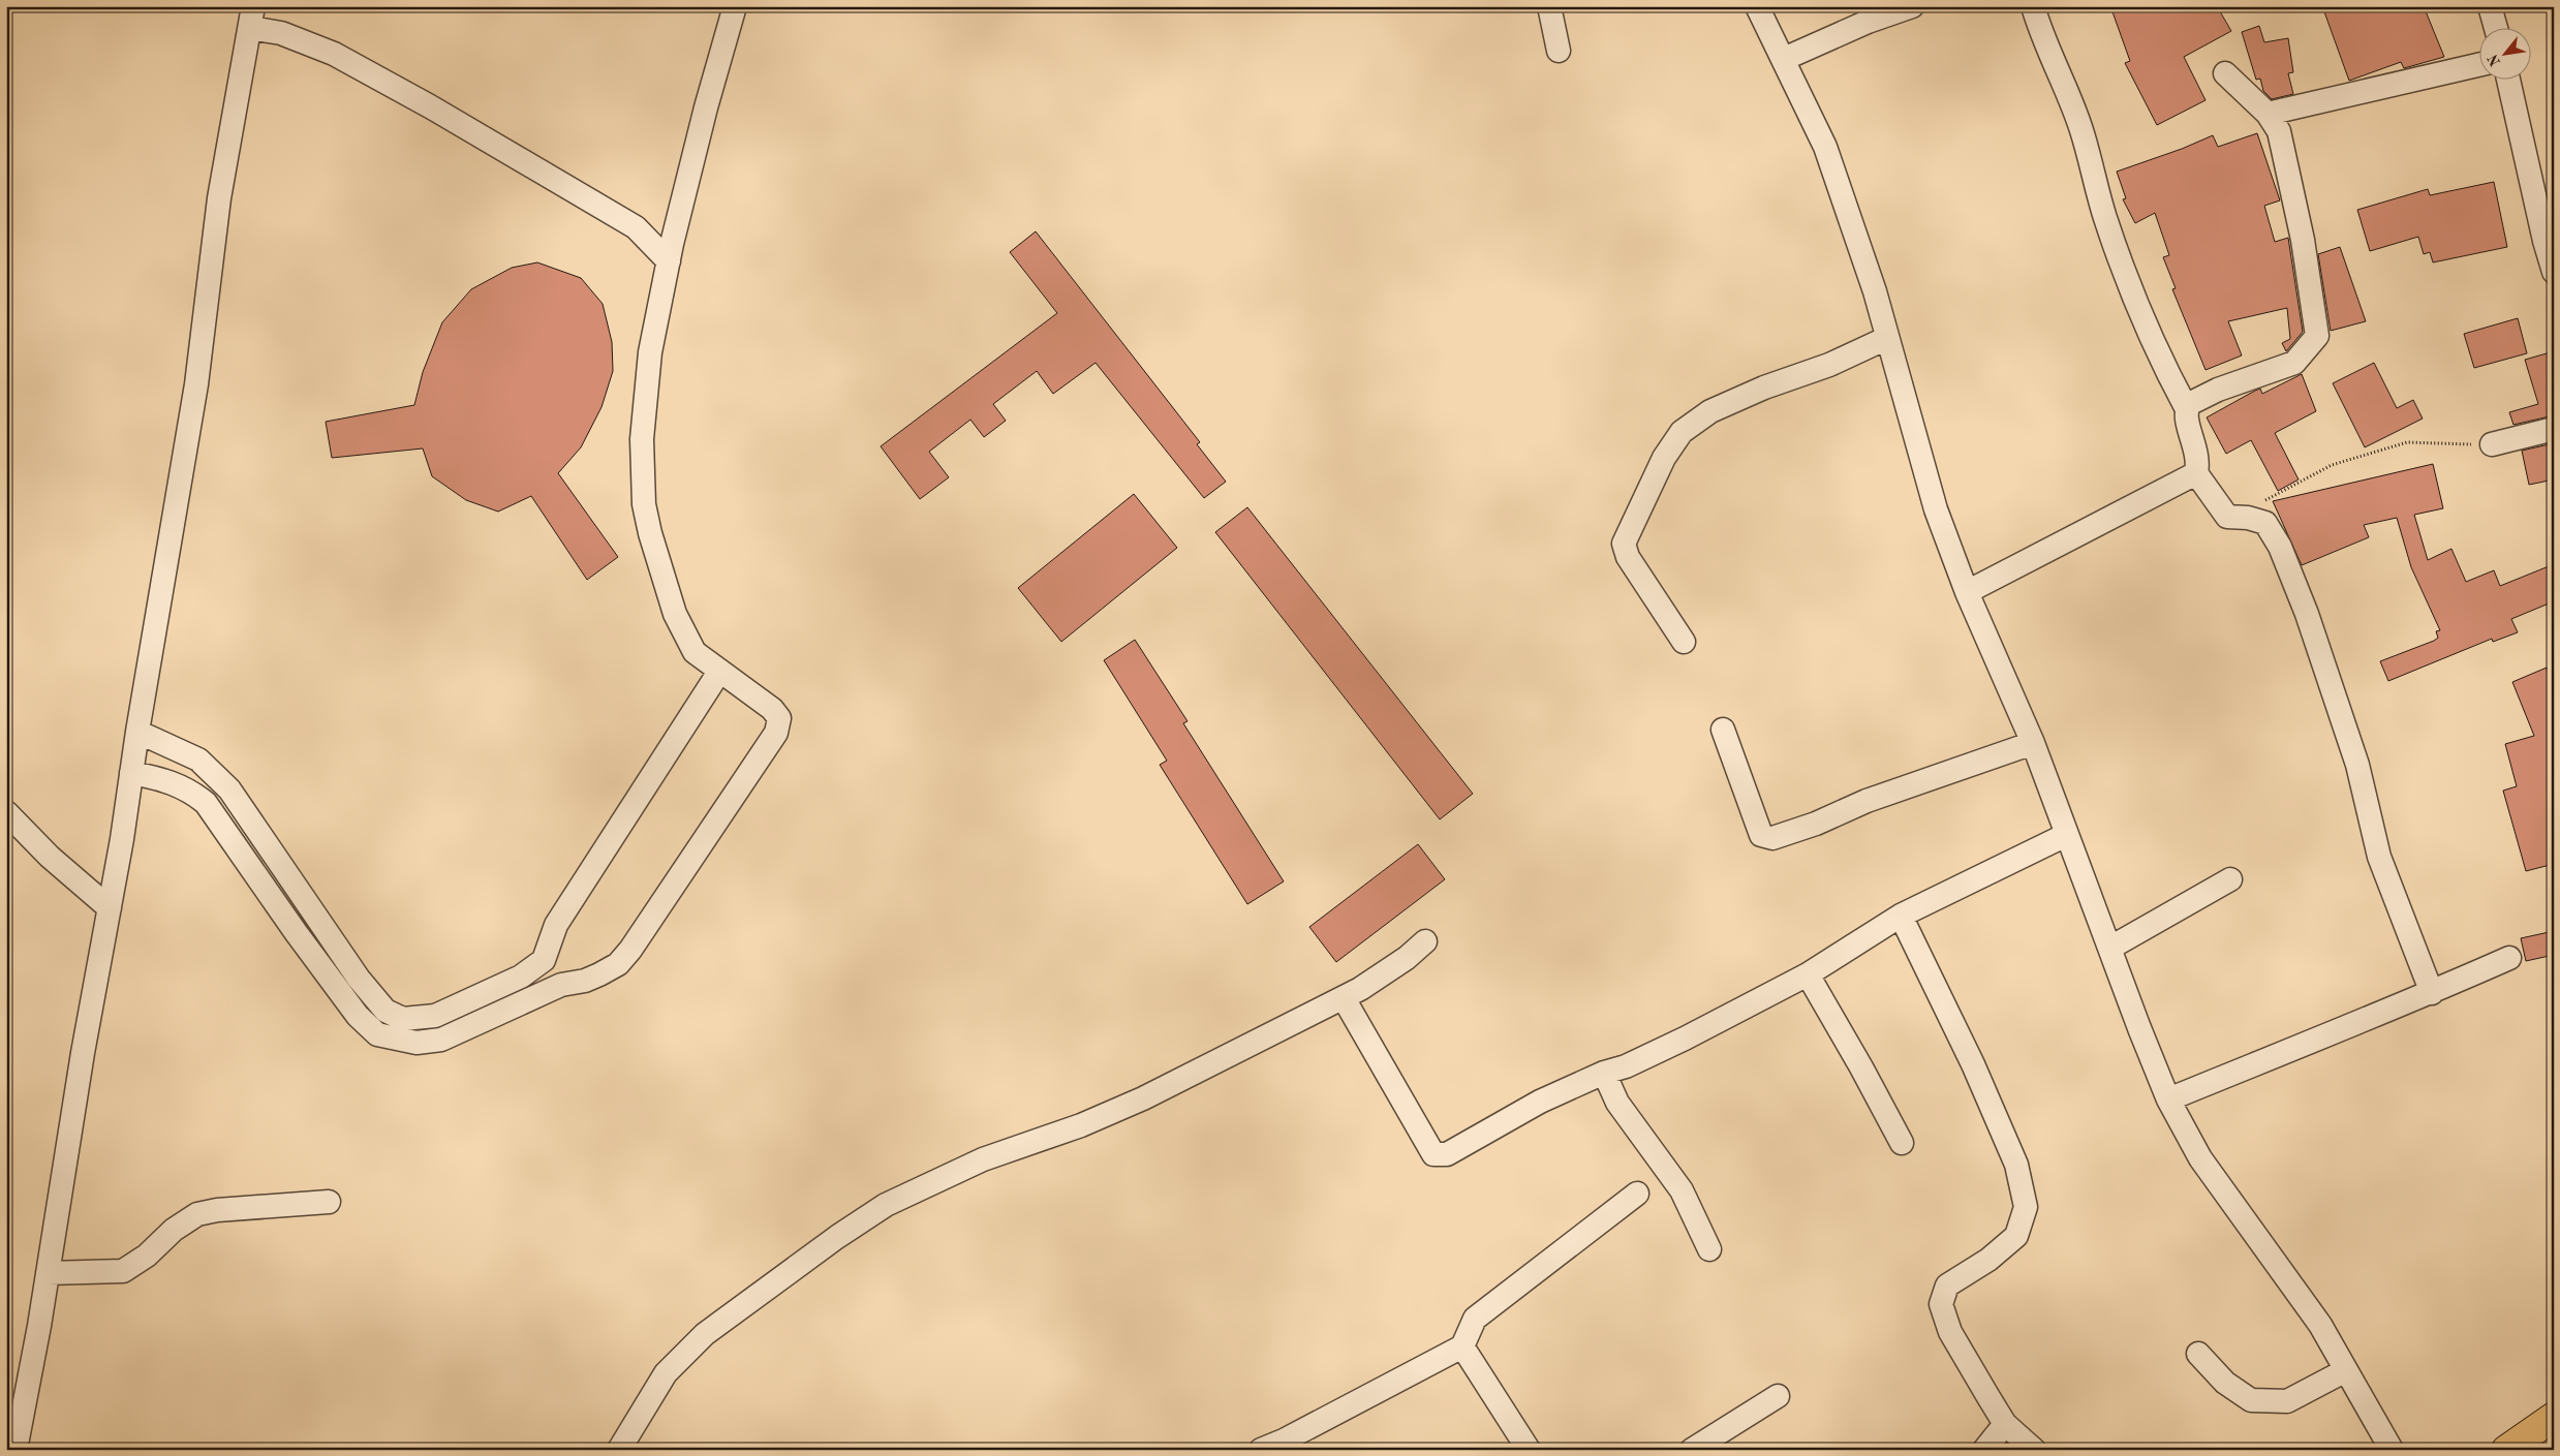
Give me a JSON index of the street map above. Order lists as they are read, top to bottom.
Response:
{
  "north": "bottom left"
}
